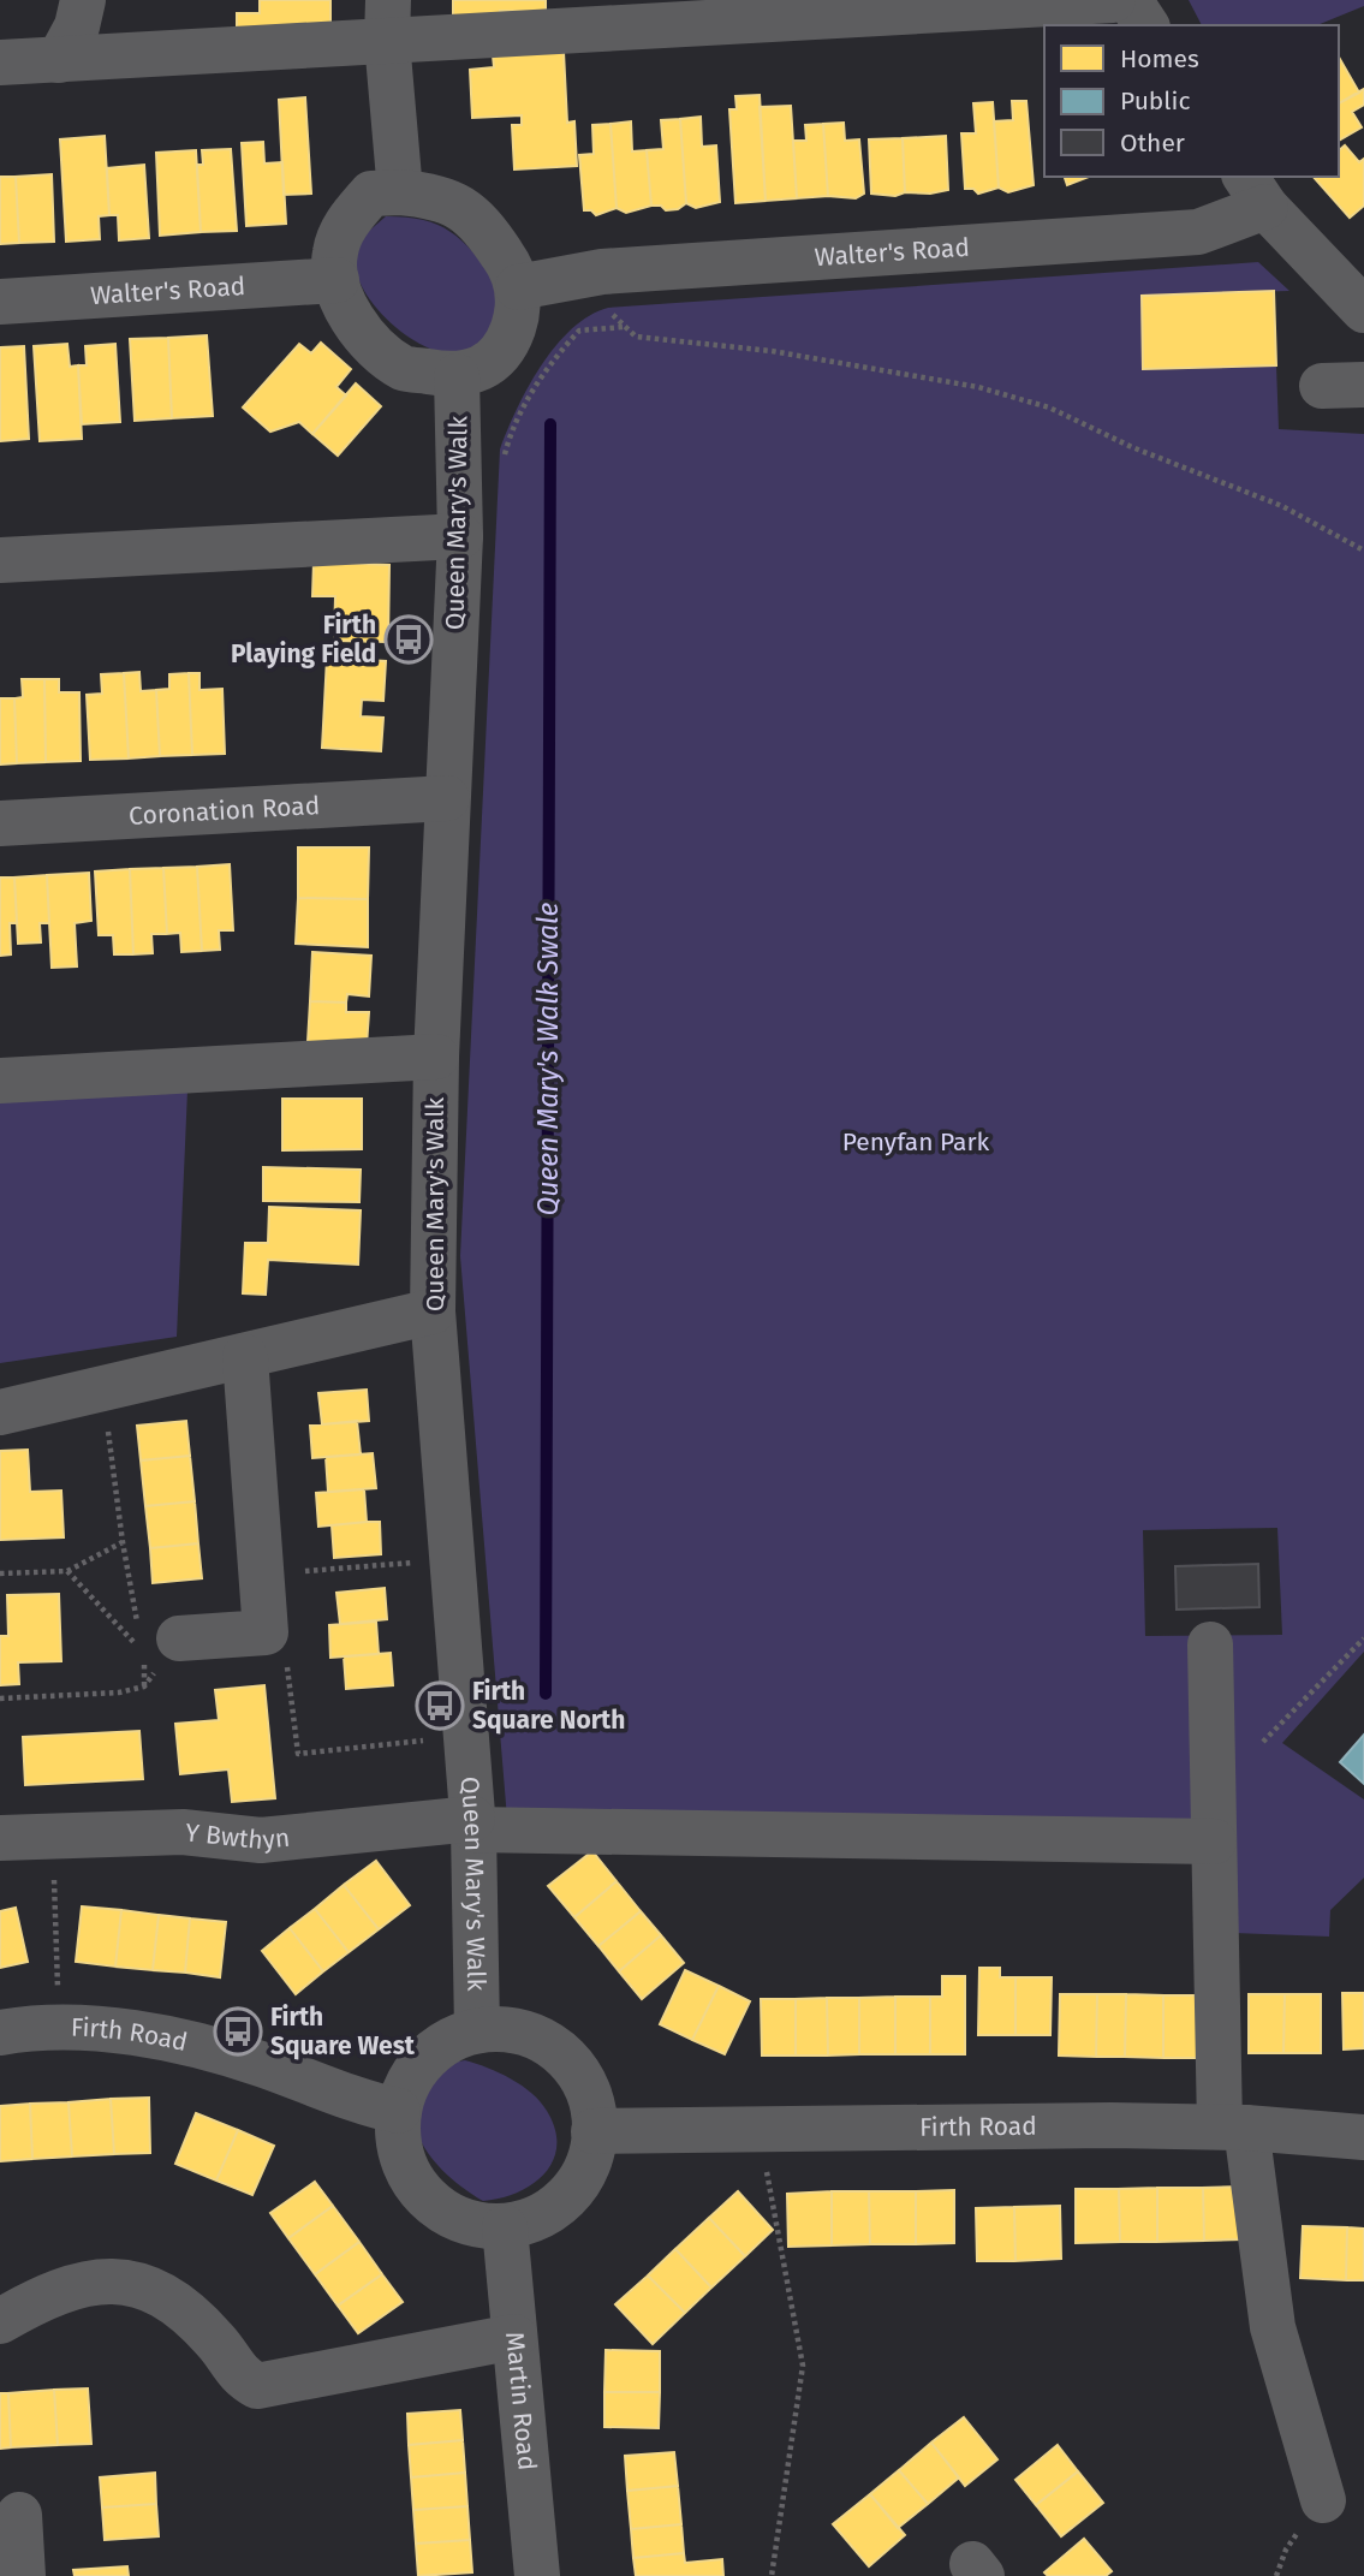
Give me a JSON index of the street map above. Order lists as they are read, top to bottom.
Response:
{
  "streets": {
    "street": [
      "Walter's Road",
      "Queen Mary's Walk",
      "Coronation Road",
      "Y Bwthyn",
      "Firth Road",
      "Martin Road"
    ]
  },
  "crossings": [
    ["Walter's Road", "Queen Mary's Walk"],
    ["Queen Mary's Walk", "Coronation Road"],
    ["Queen Mary's Walk", "Y Bwthyn"],
    ["Queen Mary's Walk", "Firth Road"],
    ["Queen Mary's Walk", "Martin Road"],
    ["Firth Road", "Martin Road"]
  ],
  "water": ["Queen Mary's Walk Swale"],
  "parks": ["Penyfan Park"],
  "places": {
    "bus stop": ["Firth Playing Field", "Firth Square North", "Firth Square West"]
  },
  "legend": ["Homes", "Public", "Other"]
}
